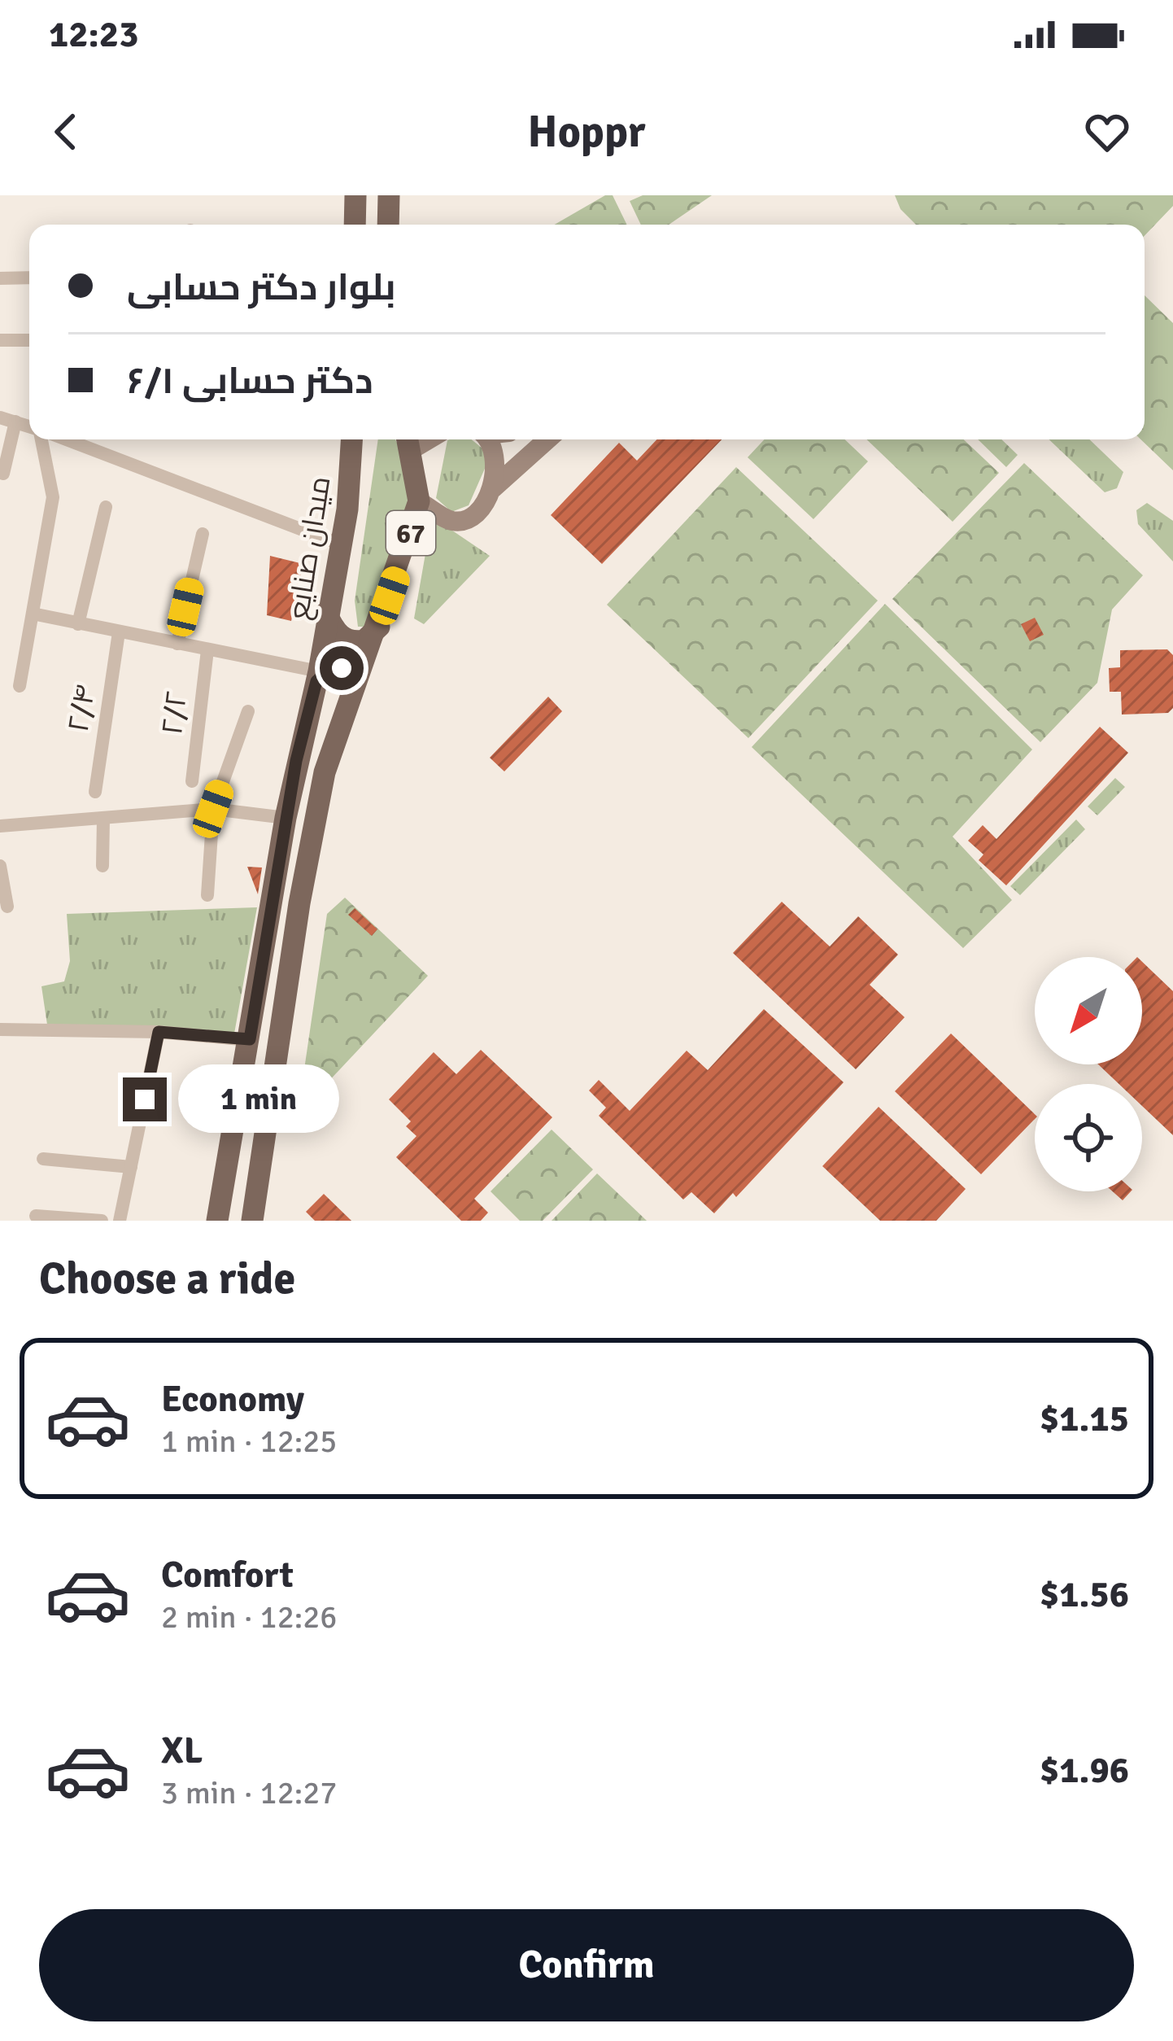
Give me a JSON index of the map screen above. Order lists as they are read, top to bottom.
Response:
{
  "streets": {
    "main road": ["67", "میدان صنایع"],
    "street": ["۲/۴", "۲/۲"]
  },
  "crossings": [
    ["67", "میدان صنایع"]
  ],
  "north": "bottom left",
  "page": {
    "status": "12:23",
    "header": "Hoppr",
    "banner": ["بلوار دکتر حسابی", "۶/۱ دکتر حسابی"],
    "bubble": "1 min",
    "heading": "Choose a ride",
    "list": [
      {
        "name": "Economy",
        "note": "1 min · 12:25",
        "value": "$1.15"
      },
      {
        "name": "Comfort",
        "note": "2 min · 12:26",
        "value": "$1.56"
      },
      {
        "name": "XL",
        "note": "3 min · 12:27",
        "value": "$1.96"
      }
    ],
    "buttons": "Confirm"
  }
}
